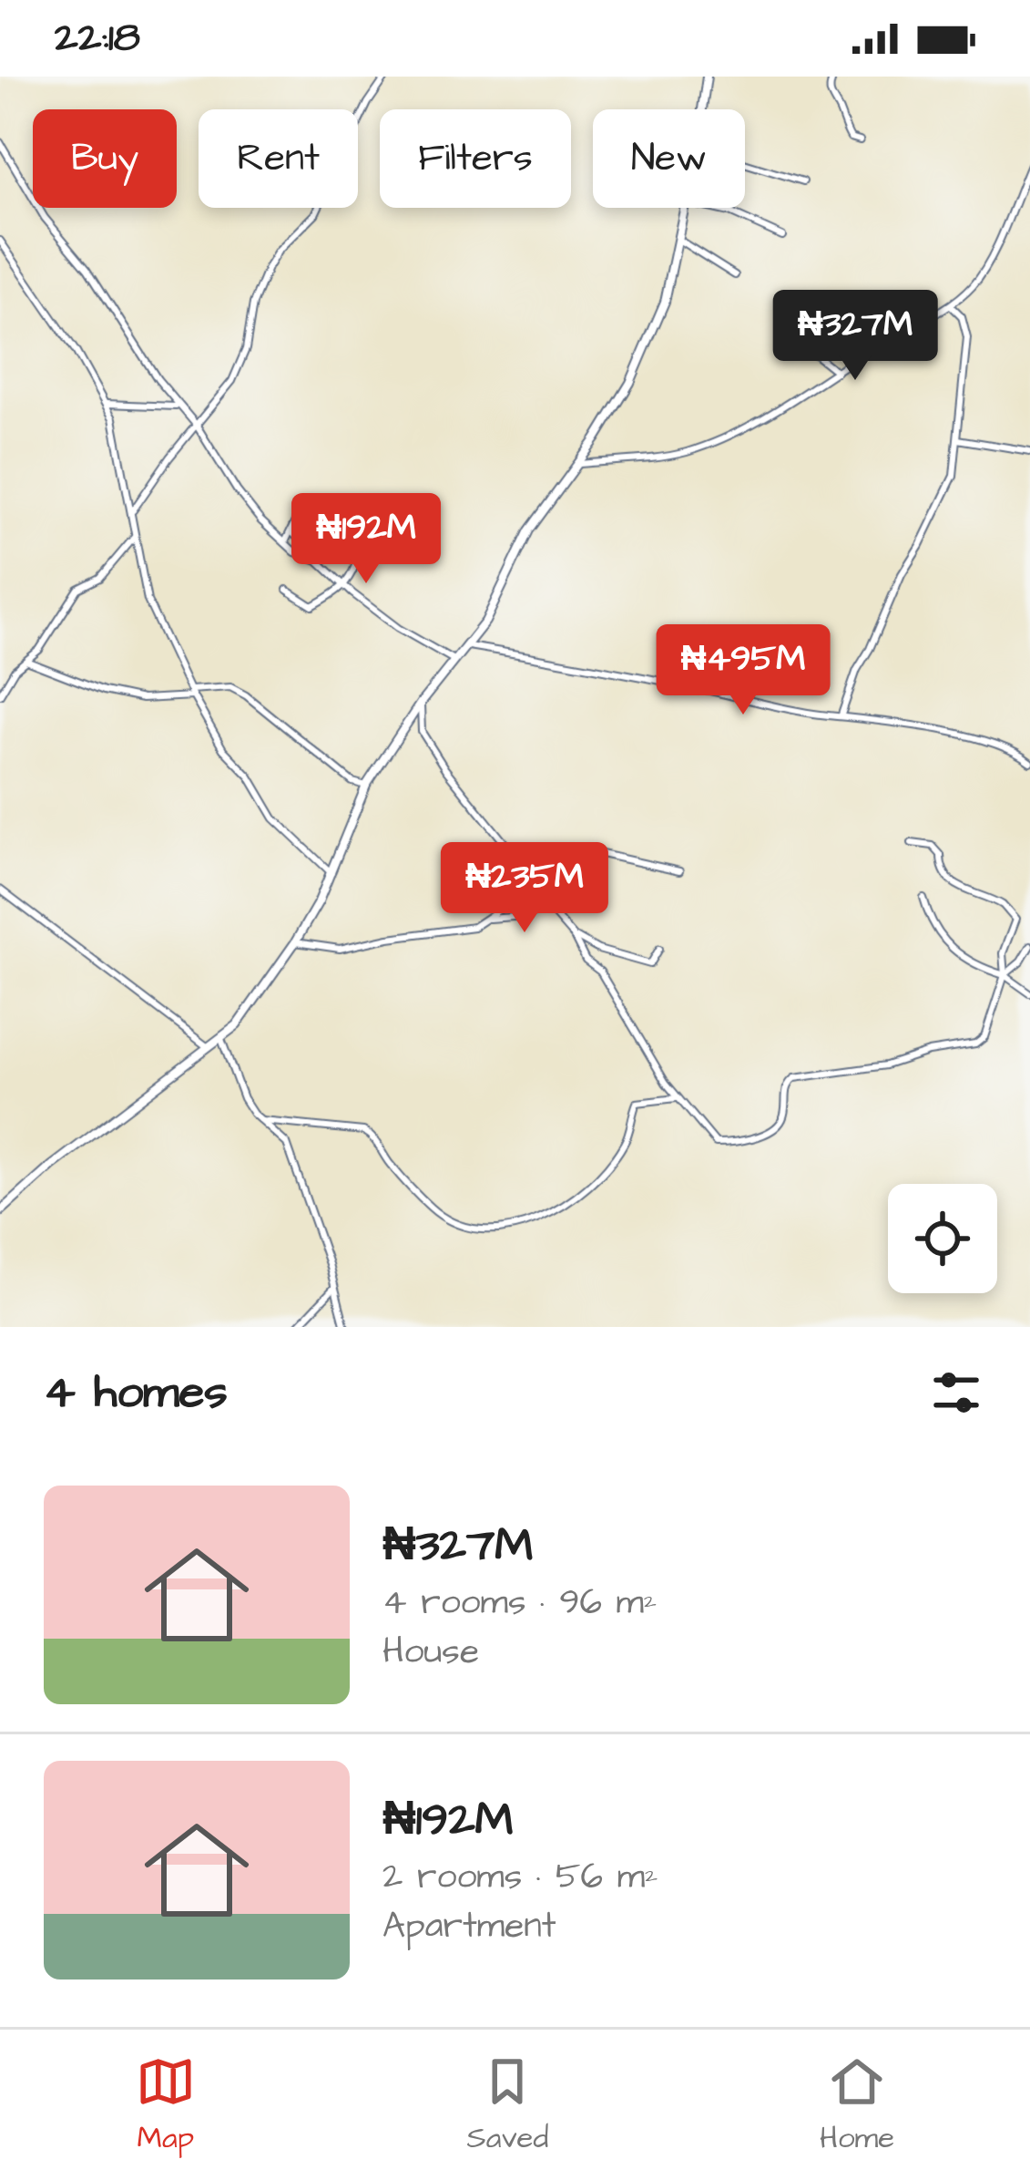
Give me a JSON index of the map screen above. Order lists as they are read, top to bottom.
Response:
{
  "page": {
    "status": "22:18",
    "chip": [
      "Buy",
      "Rent",
      "Filters",
      "New"
    ],
    "price": [
      "₦327M",
      "₦192M",
      "₦495M",
      "₦235M"
    ],
    "heading": "4 homes",
    "list": [
      {
        "name": "₦327M",
        "note": "4 rooms · 96 m² · House"
      },
      {
        "name": "₦192M",
        "note": "2 rooms · 56 m² · Apartment"
      }
    ],
    "tabs": ["Map", "Saved", "Home"]
  }
}
